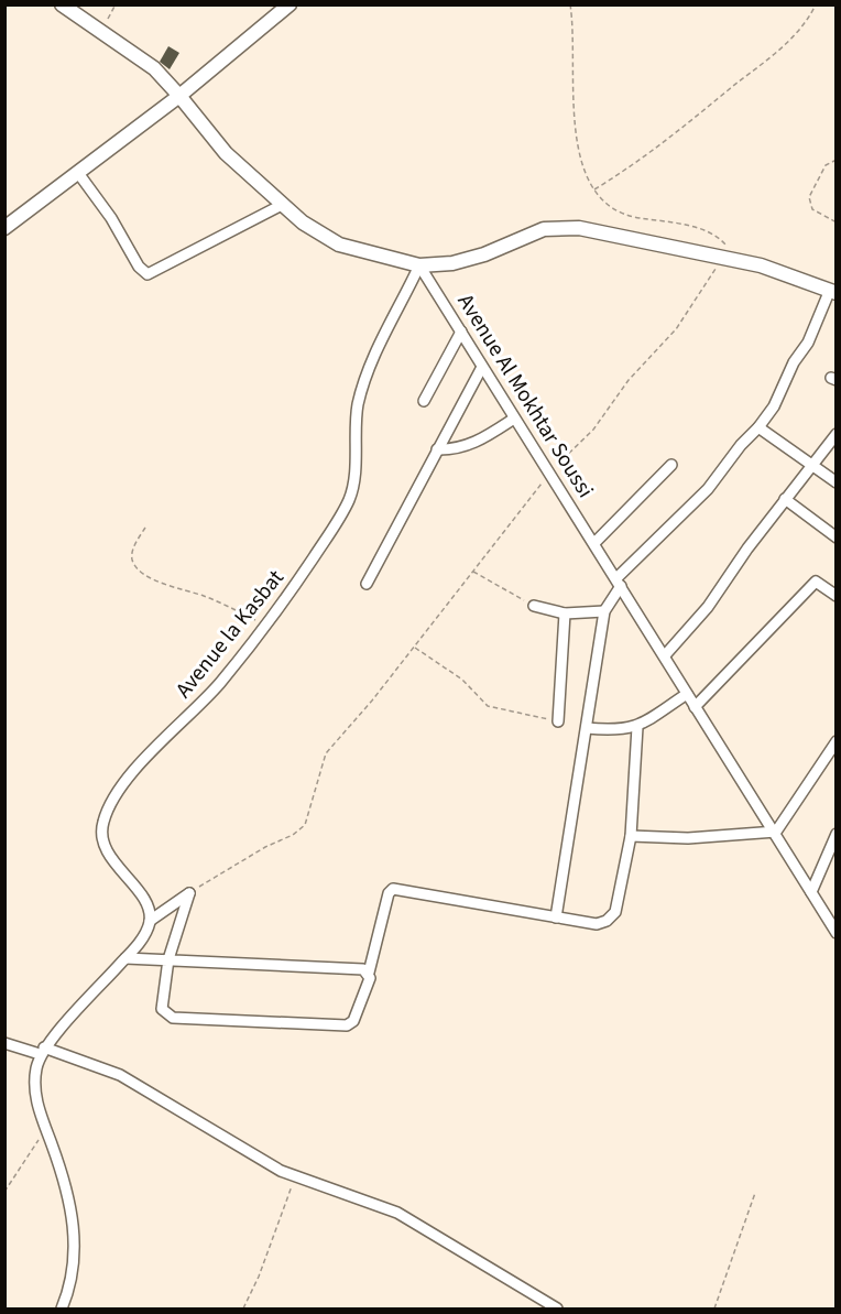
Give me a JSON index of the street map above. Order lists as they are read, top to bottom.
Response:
{
  "streets": {
    "street": ["Avenue Al Mokhtar Soussi", "Avenue la Kasbat"]
  },
  "crossings": [
    ["Avenue Al Mokhtar Soussi", "Avenue la Kasbat"]
  ]
}
